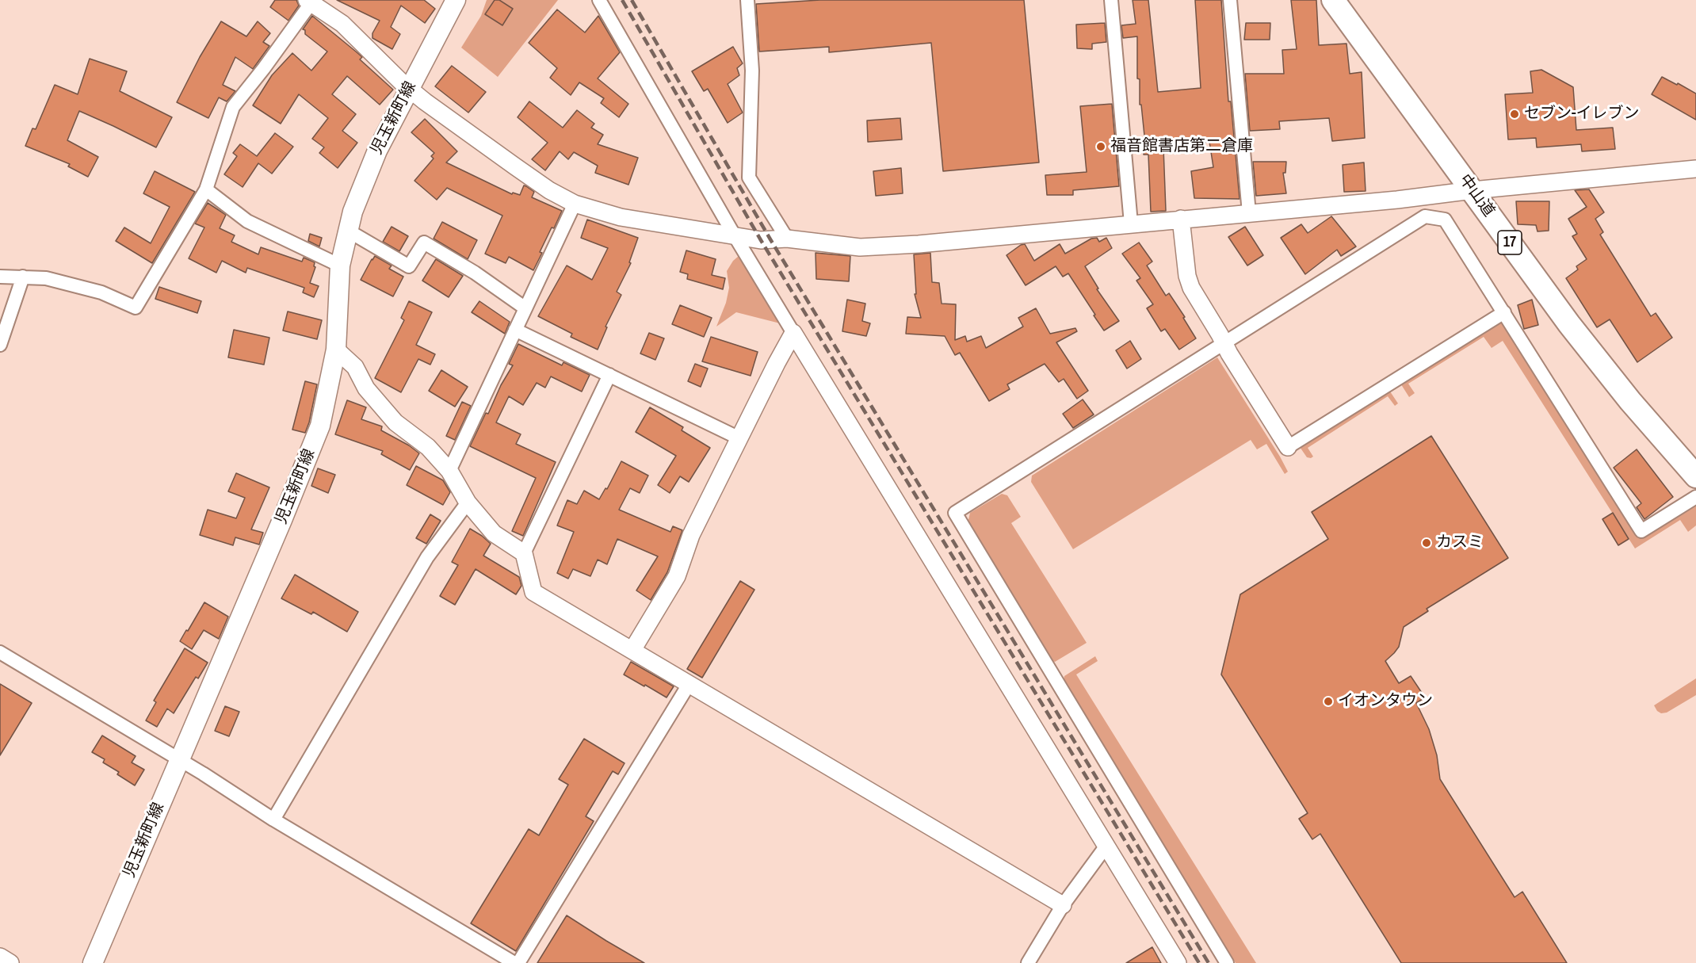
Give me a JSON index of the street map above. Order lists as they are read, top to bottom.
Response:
{
  "streets": {
    "highway": ["中山道", "17"],
    "main road": ["児玉新町線"]
  },
  "places": [
    "セブン-イレブン",
    "福音館書店第二倉庫",
    "カスミ",
    "イオンタウン"
  ]
}
